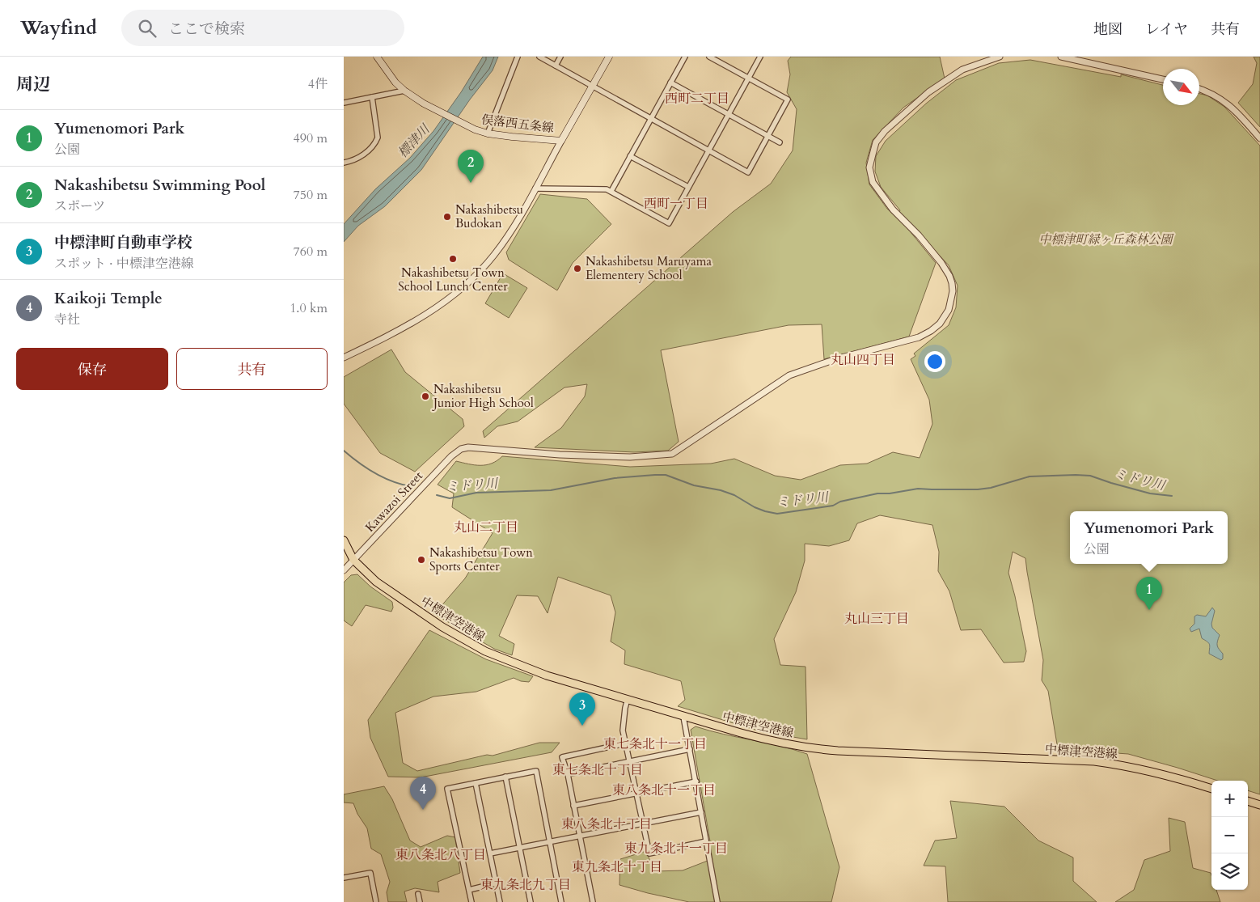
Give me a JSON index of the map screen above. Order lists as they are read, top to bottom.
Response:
{
  "streets": {
    "main road": ["俣落西五条線", "中標津空港線"],
    "street": ["Kawazoi Street"]
  },
  "crossings": [
    ["Kawazoi Street", "中標津空港線"]
  ],
  "districts": [
    "西町二丁目",
    "西町一丁目",
    "丸山四丁目",
    "丸山二丁目",
    "丸山三丁目",
    "東七条北十一丁目",
    "東七条北十丁目",
    "東八条北十一丁目",
    "東八条北十丁目",
    "東九条北十一丁目",
    "東八条北八丁目",
    "東九条北十丁目",
    "東九条北九丁目"
  ],
  "water": ["標津川", "ミドリ川"],
  "parks": ["中標津町緑ヶ丘森林公園"],
  "places": [
    "Nakashibetsu Budokan",
    "Nakashibetsu Town School Lunch Center",
    "Nakashibetsu Maruyama Elementery School",
    "Nakashibetsu Junior High School",
    "Nakashibetsu Town Sports Center"
  ],
  "north": "bottom right",
  "page": {
    "header": "Wayfind",
    "search": "ここで検索",
    "nav": ["地図", "レイヤ", "共有"],
    "heading": ["周辺", "4件"],
    "list": [
      {
        "mark": "1",
        "name": "Yumenomori Park",
        "note": "公園",
        "value": "490 m"
      },
      {
        "mark": "2",
        "name": "Nakashibetsu Swimming Pool",
        "note": "スポーツ",
        "value": "750 m"
      },
      {
        "mark": "3",
        "name": "中標津町自動車学校",
        "note": "スポット · 中標津空港線",
        "value": "760 m"
      },
      {
        "mark": "4",
        "name": "Kaikoji Temple",
        "note": "寺社",
        "value": "1.0 km"
      }
    ],
    "pins": [
      "2",
      "1",
      "3",
      "4"
    ],
    "buttons": ["保存", "共有"],
    "popup": ["Yumenomori Park", "公園"],
    "map_buttons": ["+", "−"]
  }
}
